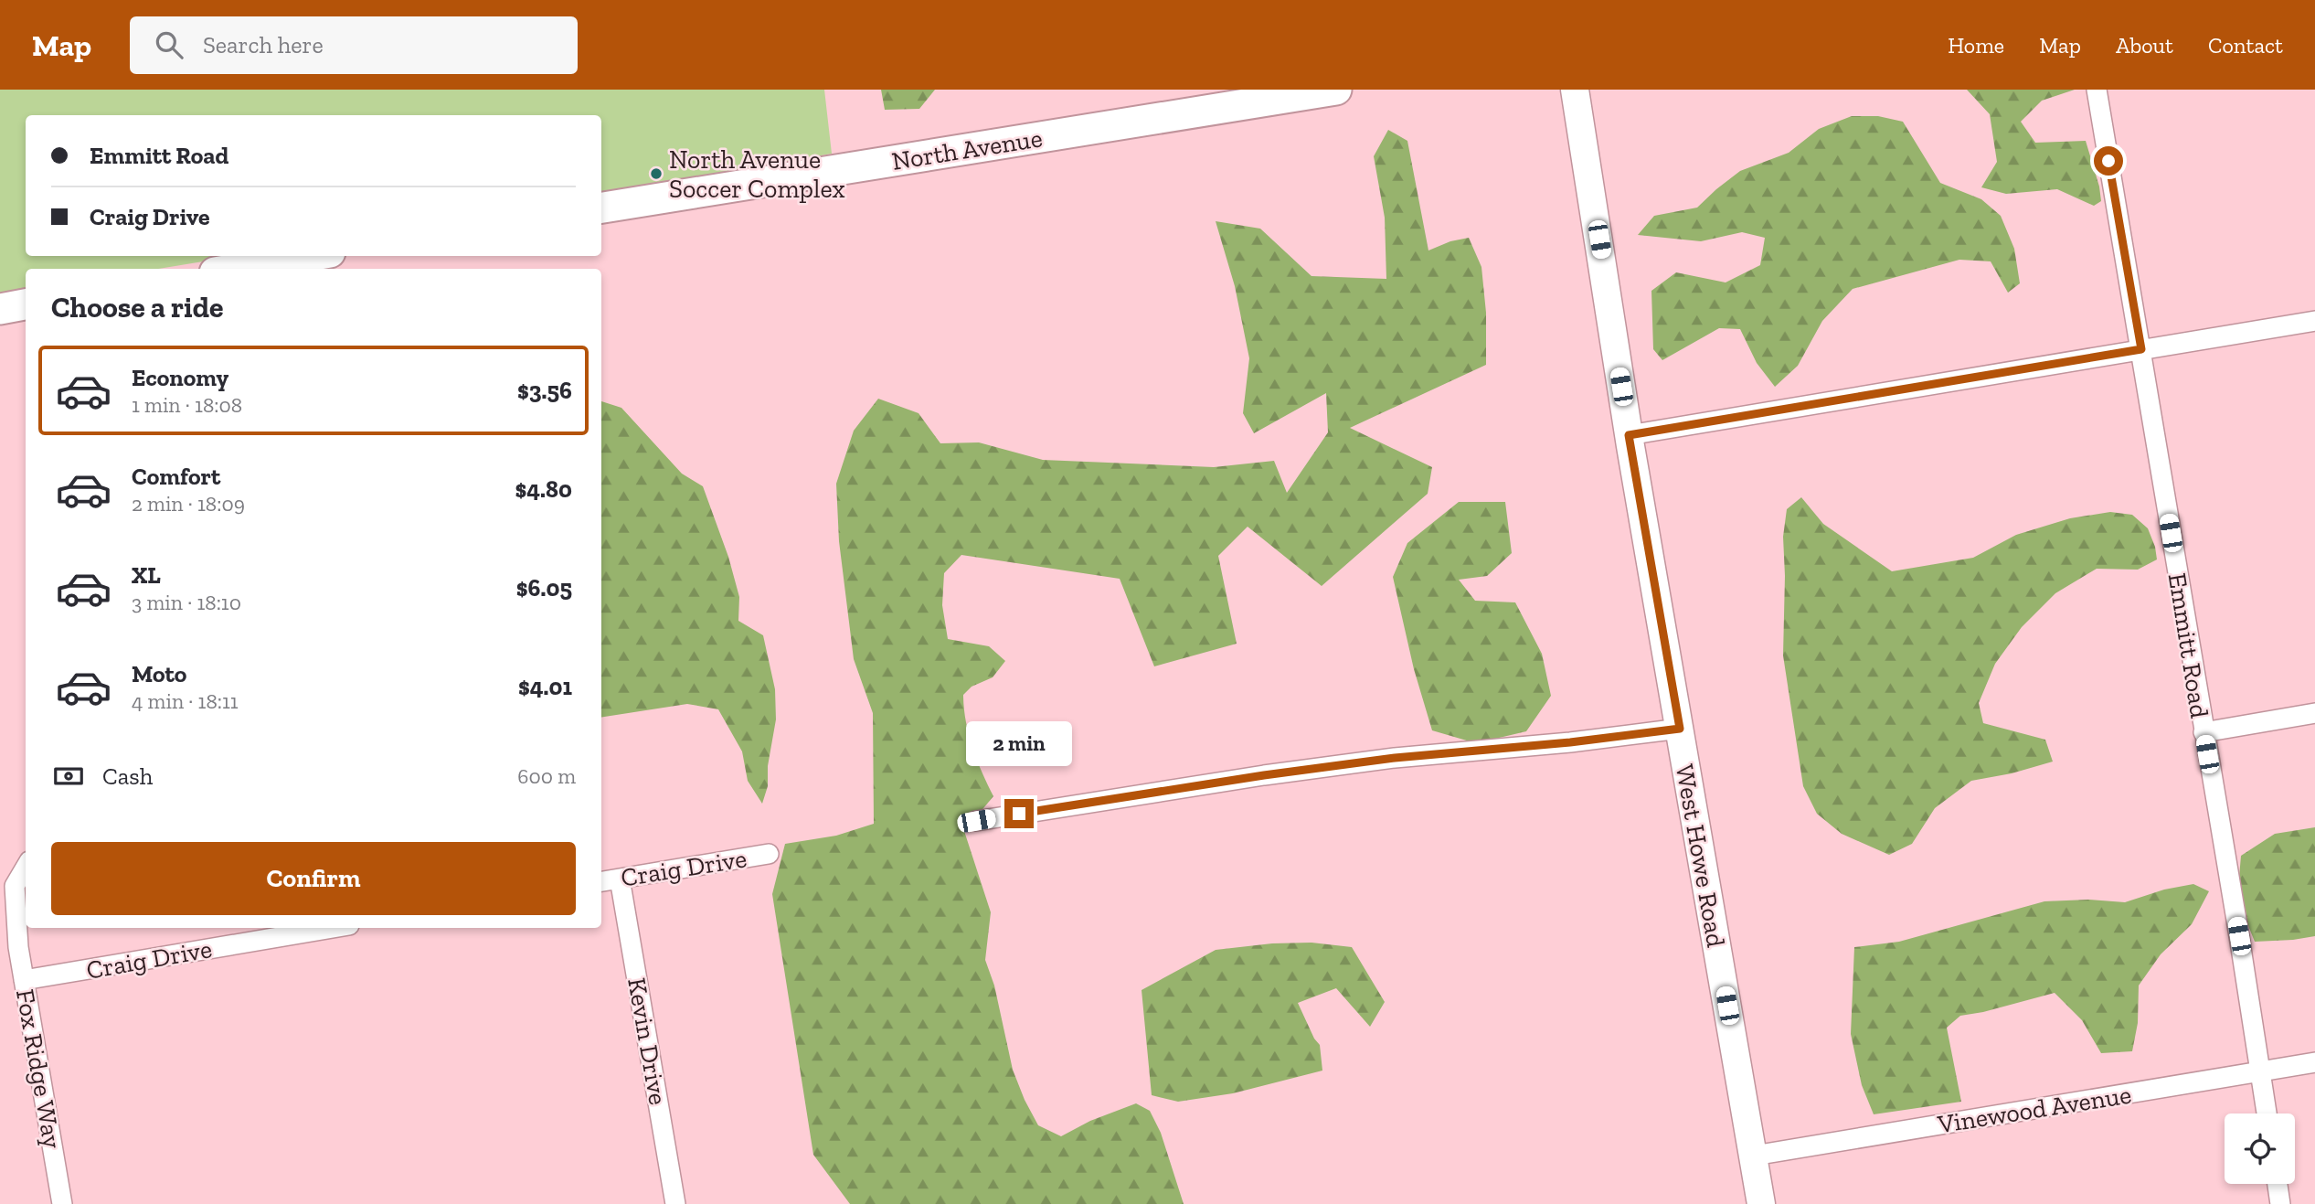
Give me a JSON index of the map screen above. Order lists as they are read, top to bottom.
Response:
{
  "streets": {
    "main road": ["North Avenue", "West Howe Road"],
    "street": [
      "Emmitt Road",
      "Craig Drive",
      "Kevin Drive",
      "Fox Ridge Way",
      "Vinewood Avenue"
    ]
  },
  "crossings": [
    ["Emmitt Road", "Vinewood Avenue"],
    ["West Howe Road", "Vinewood Avenue"],
    ["Craig Drive", "Kevin Drive"],
    ["Craig Drive", "Fox Ridge Way"]
  ],
  "places": ["North Avenue Soccer Complex"],
  "page": {
    "header": "Map",
    "search": "Search here",
    "nav": [
      "Home",
      "Map",
      "About",
      "Contact"
    ],
    "banner": ["Emmitt Road", "Craig Drive"],
    "heading": "Choose a ride",
    "list": [
      {
        "name": "Economy",
        "note": "1 min · 18:08",
        "value": "$3.56"
      },
      {
        "name": "Comfort",
        "note": "2 min · 18:09",
        "value": "$4.80"
      },
      {
        "name": "XL",
        "note": "3 min · 18:10",
        "value": "$6.05"
      },
      {
        "name": "Moto",
        "note": "4 min · 18:11",
        "value": "$4.01"
      }
    ],
    "bubble": "2 min",
    "pay": ["Cash", "600 m"],
    "buttons": "Confirm"
  }
}
